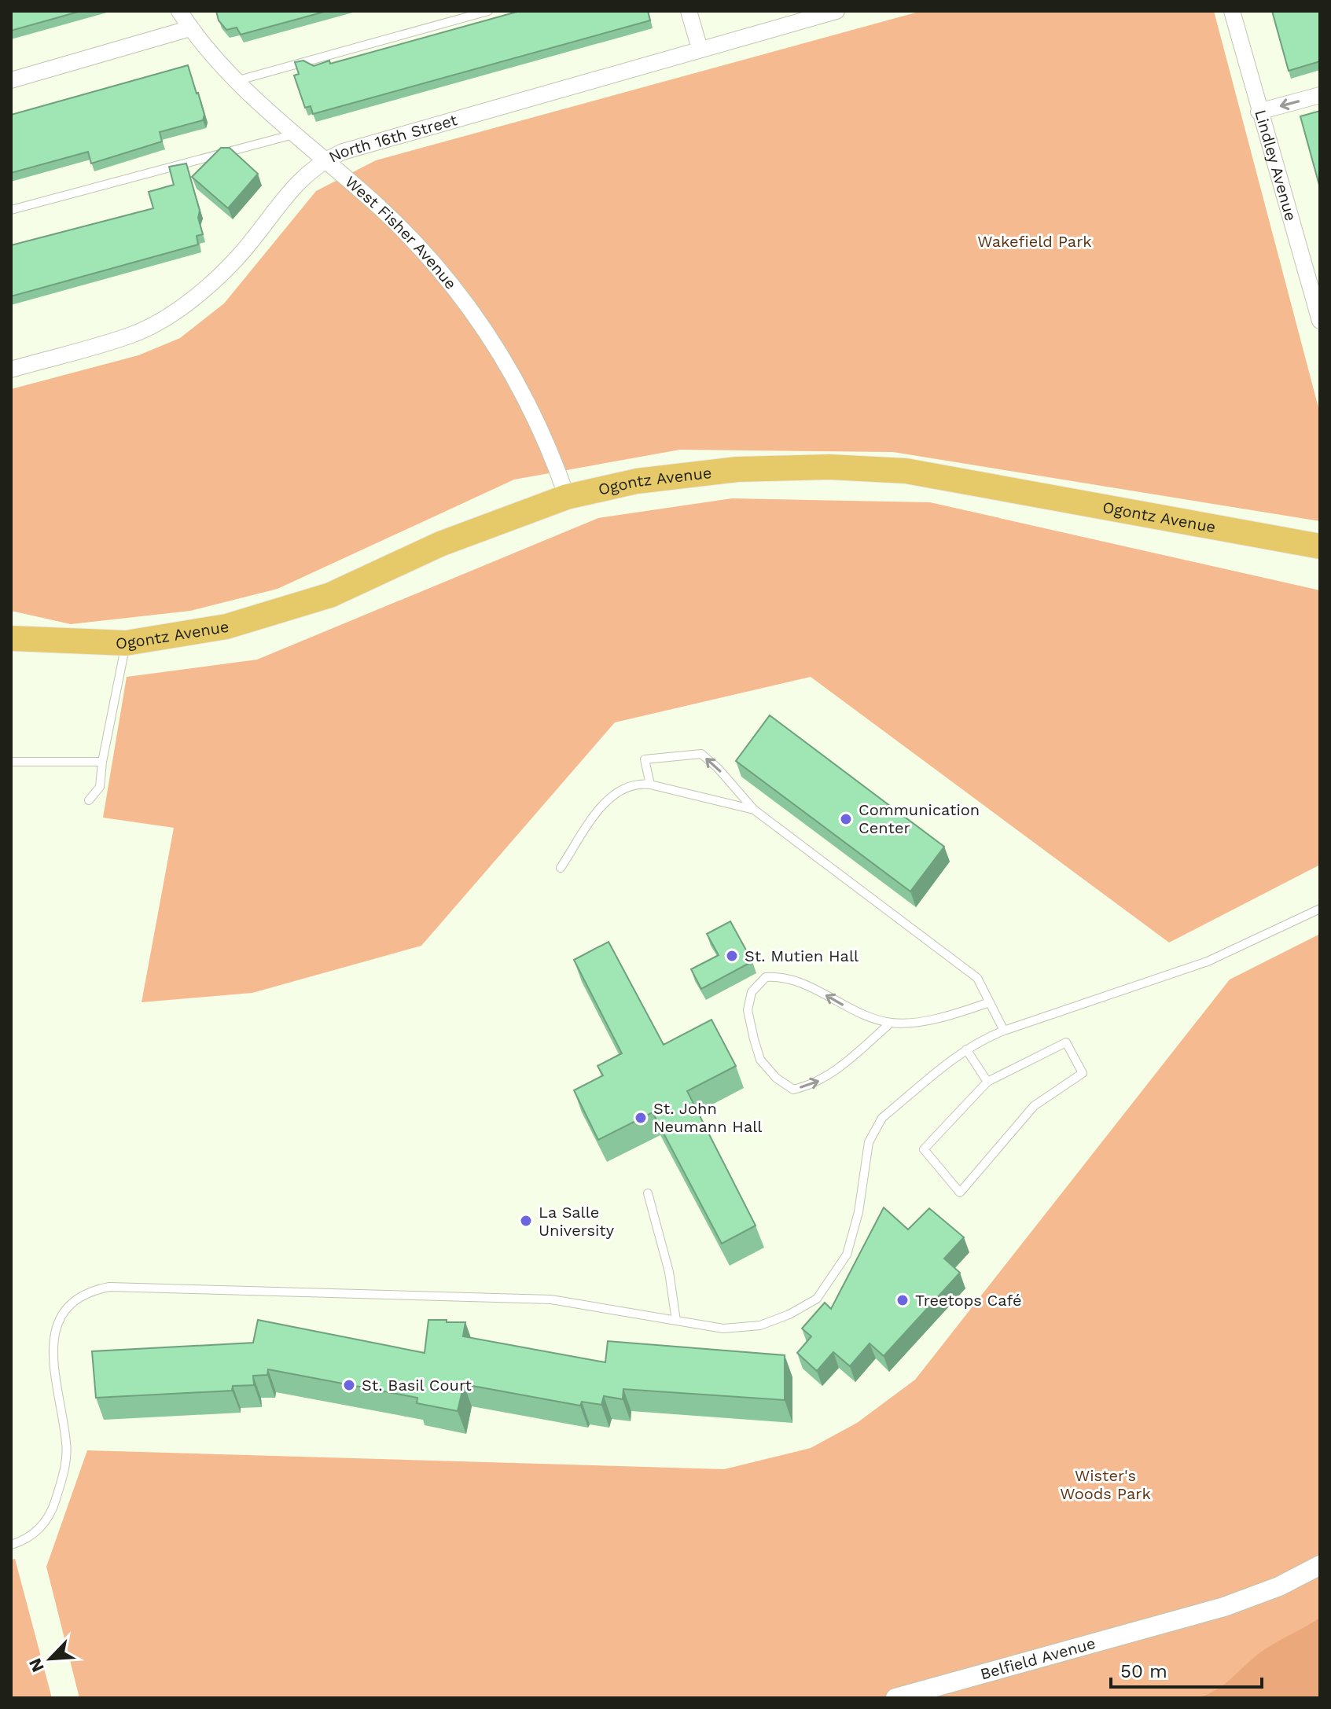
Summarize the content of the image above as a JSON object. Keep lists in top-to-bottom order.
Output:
{
  "streets": {
    "main road": ["Ogontz Avenue"],
    "street": [
      "North 16th Street",
      "Lindley Avenue",
      "West Fisher Avenue",
      "Belfield Avenue"
    ]
  },
  "crossings": [
    ["North 16th Street", "West Fisher Avenue"],
    ["West Fisher Avenue", "Ogontz Avenue"]
  ],
  "parks": ["Wakefield Park", "Wister's Woods Park"],
  "places": [
    "Communication Center",
    "St. Mutien Hall",
    "St. John Neumann Hall",
    "La Salle University",
    "Treetops Café",
    "St. Basil Court"
  ],
  "scale_bar": "50 m",
  "north": "bottom left"
}
